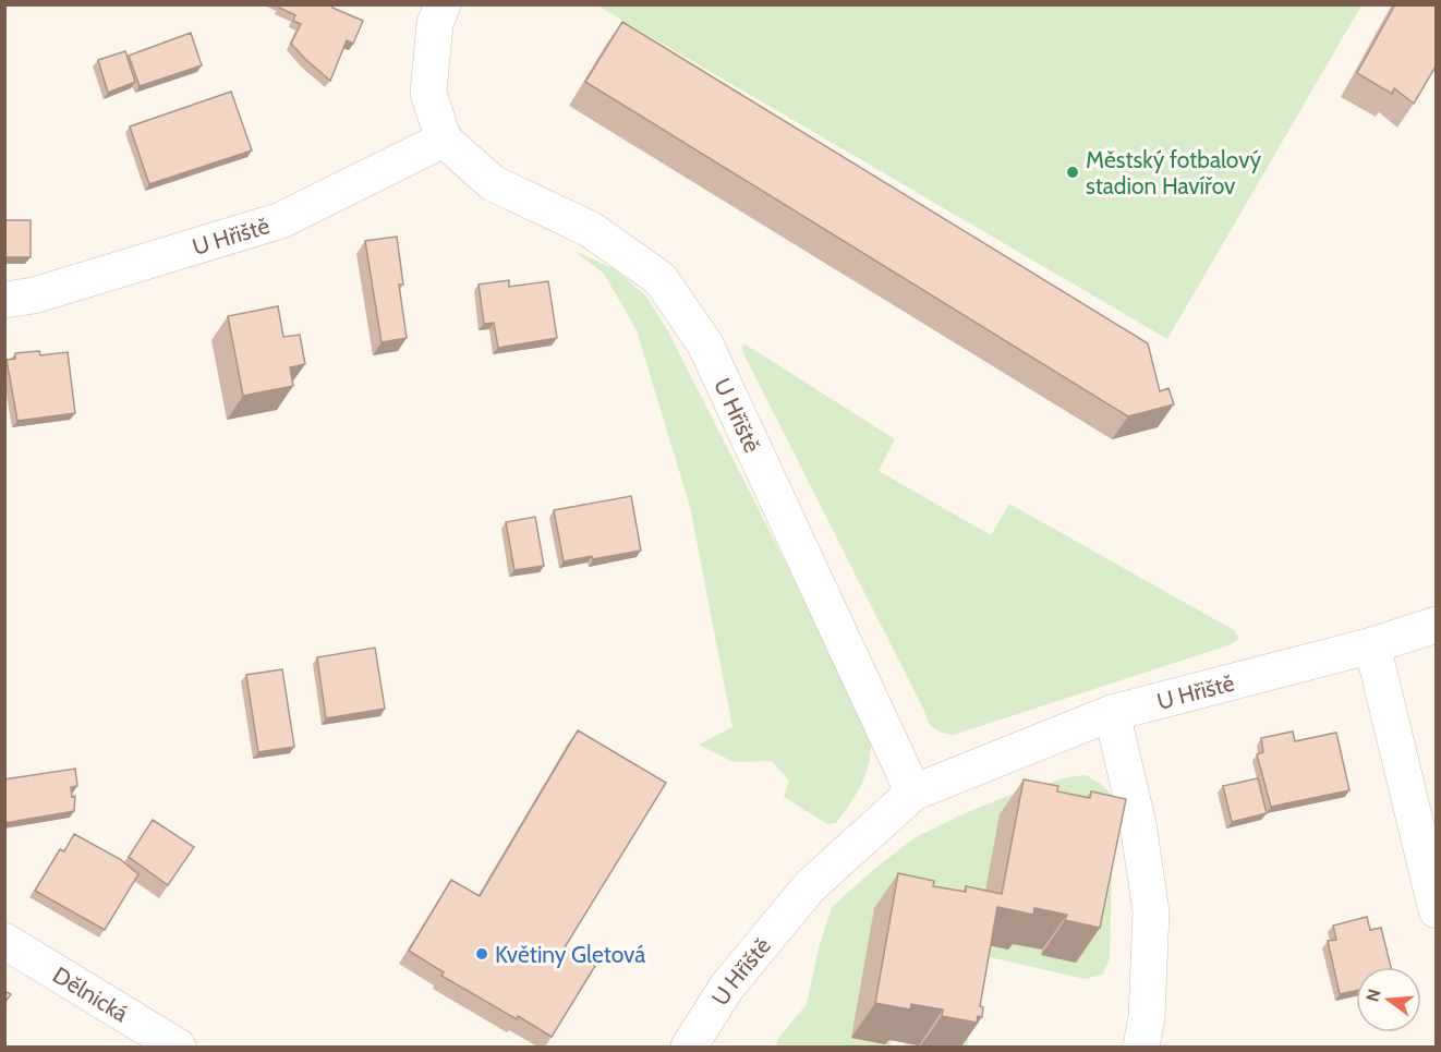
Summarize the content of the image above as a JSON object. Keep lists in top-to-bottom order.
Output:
{
  "streets": {
    "street": ["U Hřiště", "Dělnická"]
  },
  "places": ["Městský fotbalový stadion Havířov", "Květiny Gletová"],
  "north": "left"
}
